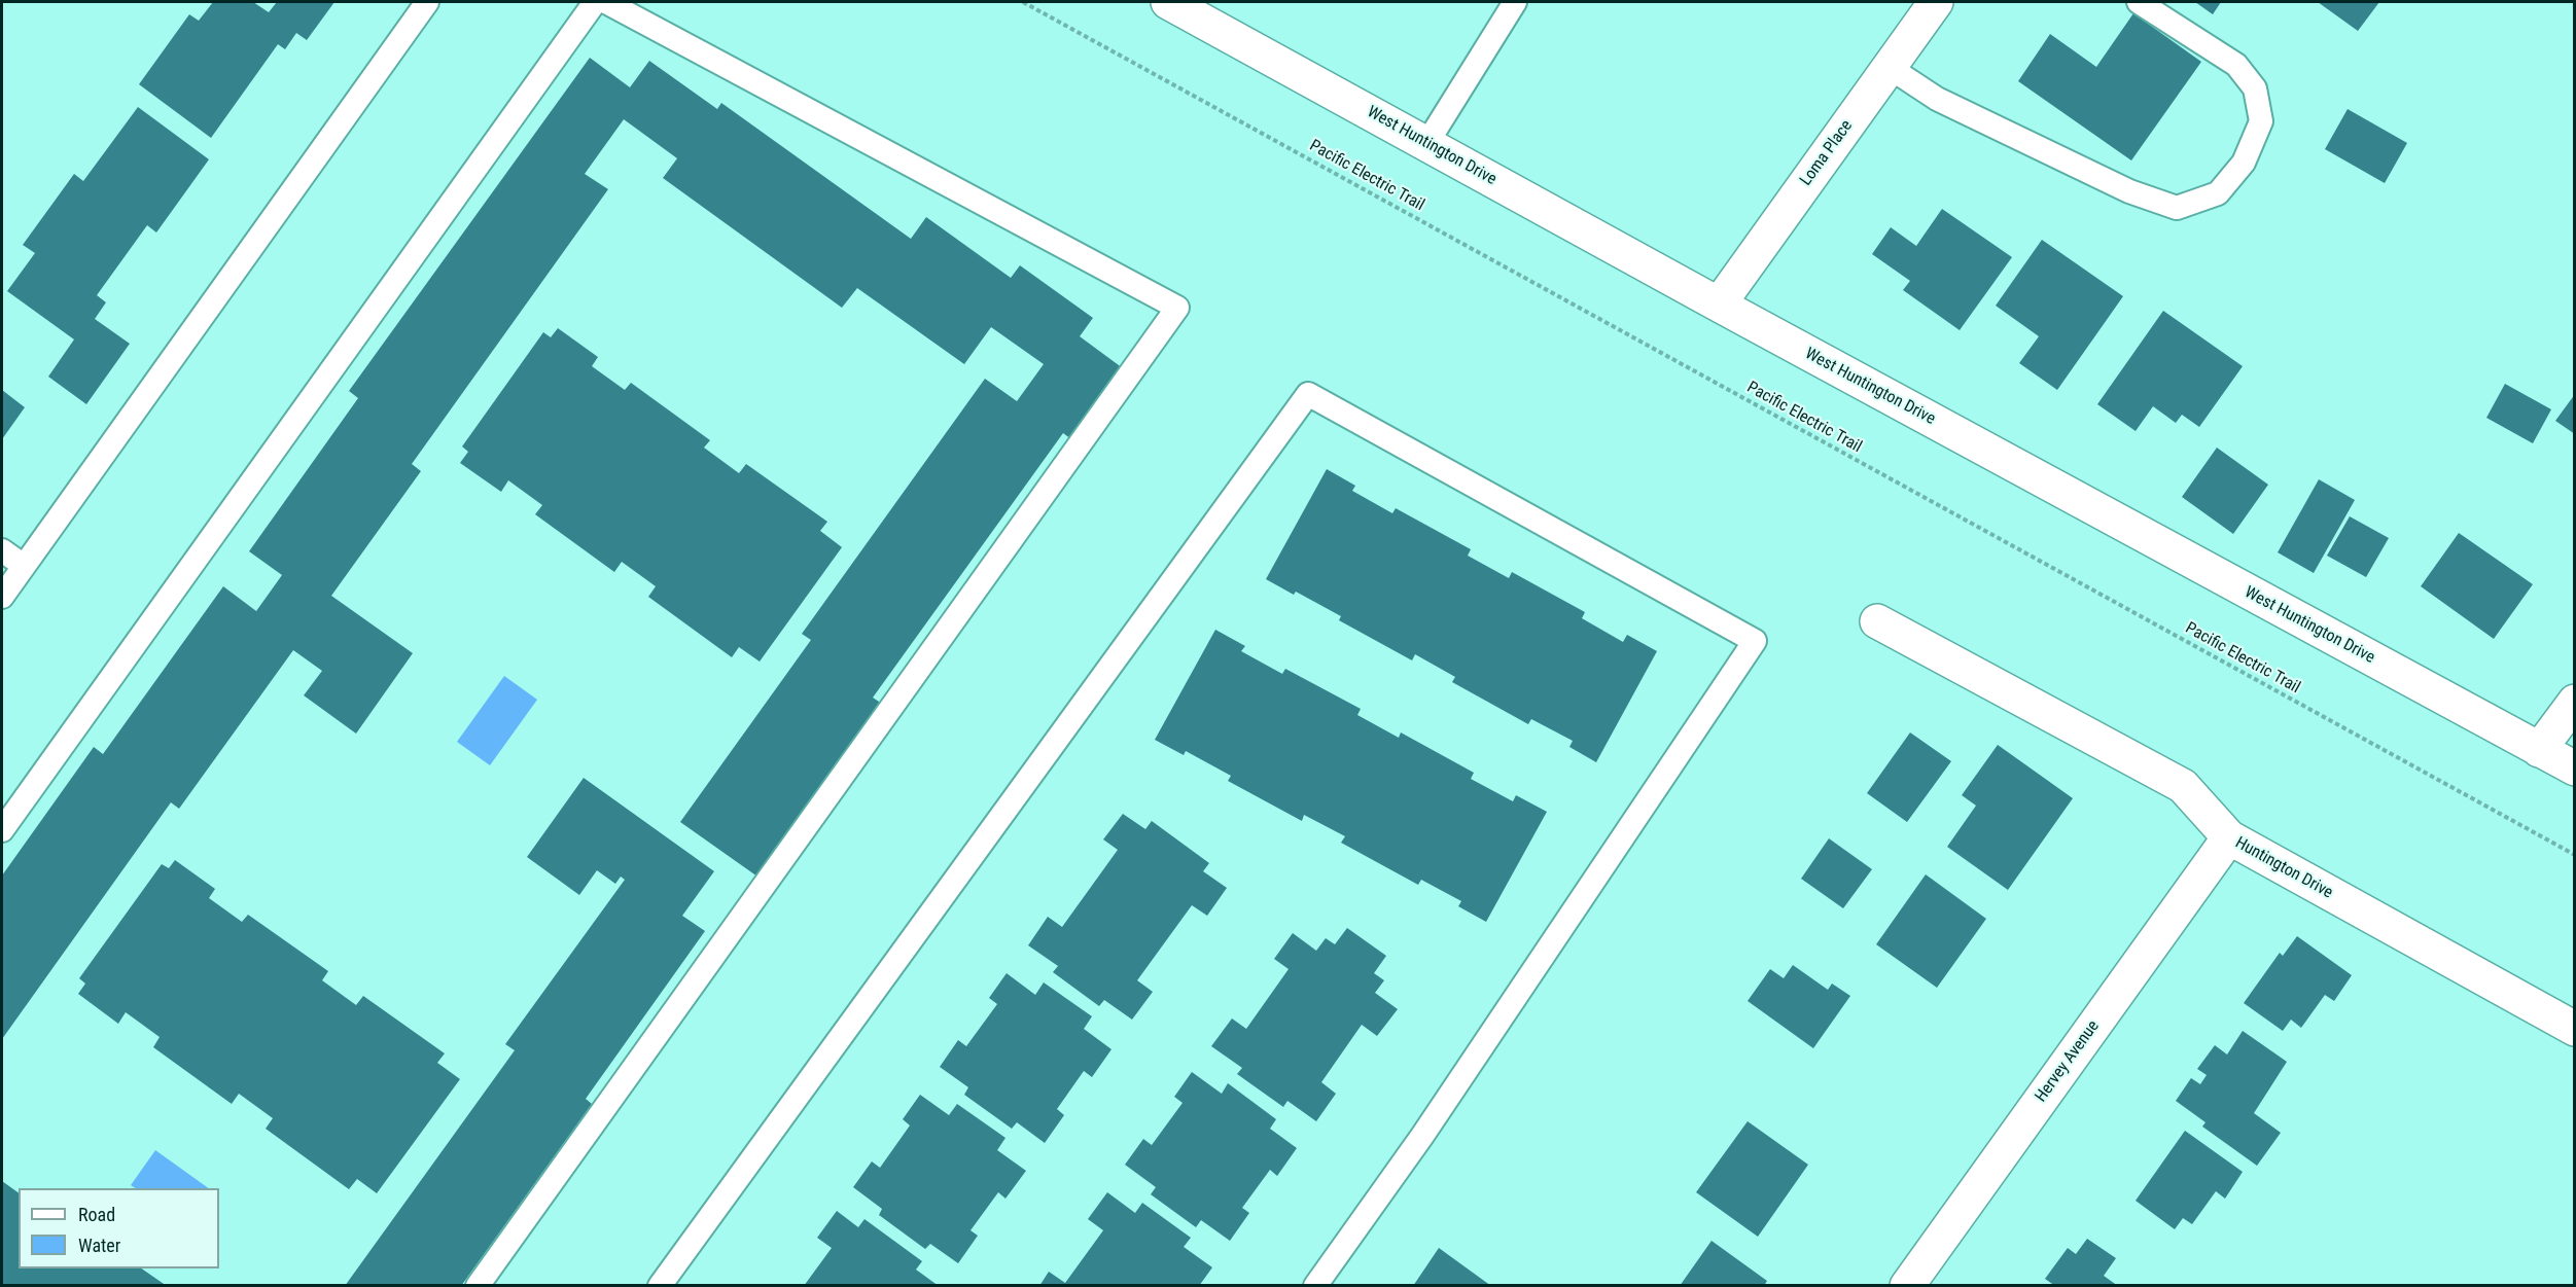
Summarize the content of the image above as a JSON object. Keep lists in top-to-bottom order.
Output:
{
  "streets": {
    "street": [
      "West Huntington Drive",
      "Loma Place",
      "Huntington Drive",
      "Hervey Avenue"
    ],
    "path": ["Pacific Electric Trail"]
  },
  "crossings": [
    ["West Huntington Drive", "Loma Place"],
    ["Huntington Drive", "Hervey Avenue"]
  ],
  "legend": ["Road", "Water"]
}
